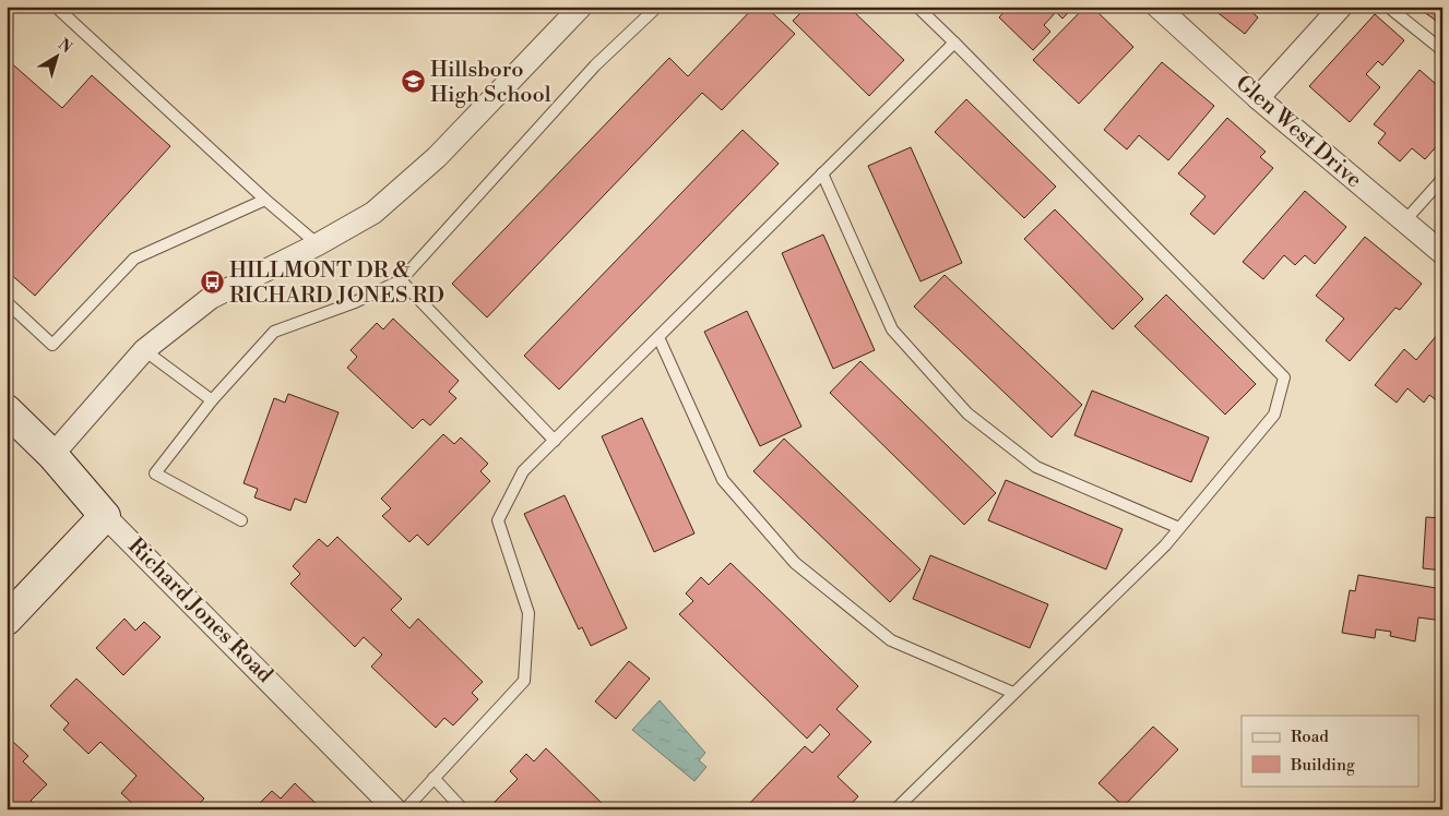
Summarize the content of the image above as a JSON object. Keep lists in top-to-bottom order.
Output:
{
  "streets": {
    "street": ["Glen West Drive", "Richard Jones Road"]
  },
  "places": {
    "school or university": ["Hillsboro High School"],
    "bus stop": ["HILLMONT DR & RICHARD JONES RD"]
  },
  "legend": ["Road", "Building"],
  "north": "top right"
}
